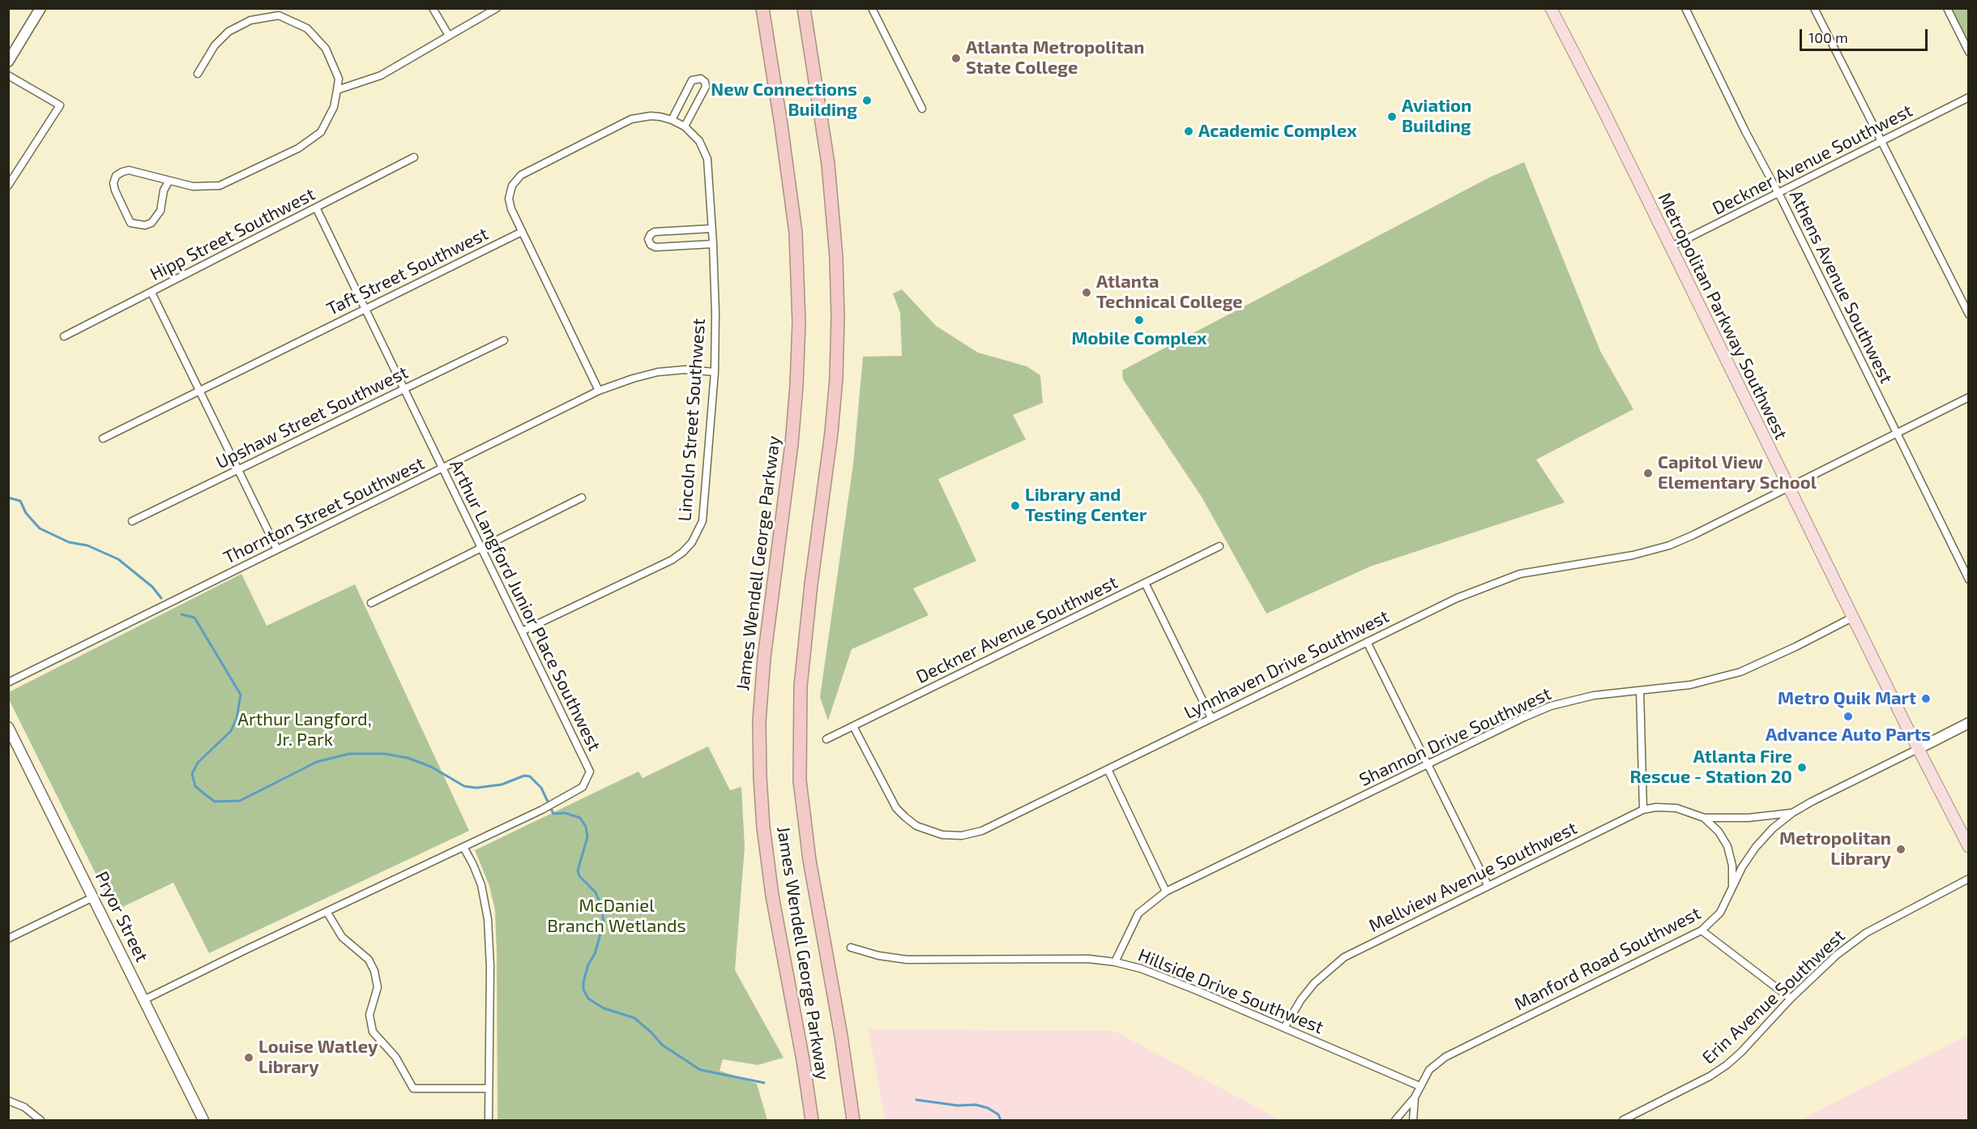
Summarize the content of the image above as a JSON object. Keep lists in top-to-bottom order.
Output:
{
  "streets": {
    "highway": ["James Wendell George Parkway"],
    "main road": ["Metropolitan Parkway Southwest", "Pryor Street"],
    "street": [
      "Deckner Avenue Southwest",
      "Hipp Street Southwest",
      "Taft Street Southwest",
      "Athens Avenue Southwest",
      "Upshaw Street Southwest",
      "Lincoln Street Southwest",
      "Thornton Street Southwest",
      "Arthur Langford Junior Place Southwest",
      "Lynnhaven Drive Southwest",
      "Shannon Drive Southwest",
      "Mellview Avenue Southwest",
      "Manford Road Southwest",
      "Hillside Drive Southwest",
      "Erin Avenue Southwest"
    ]
  },
  "crossings": [
    ["Deckner Avenue Southwest", "Athens Avenue Southwest"],
    ["Deckner Avenue Southwest", "Metropolitan Parkway Southwest"],
    ["Deckner Avenue Southwest", "Lynnhaven Drive Southwest"],
    ["Hipp Street Southwest", "Arthur Langford Junior Place Southwest"],
    ["Taft Street Southwest", "Arthur Langford Junior Place Southwest"],
    ["Athens Avenue Southwest", "Lynnhaven Drive Southwest"],
    ["Metropolitan Parkway Southwest", "Lynnhaven Drive Southwest"],
    ["Metropolitan Parkway Southwest", "Shannon Drive Southwest"],
    ["Metropolitan Parkway Southwest", "Manford Road Southwest"],
    ["Upshaw Street Southwest", "Arthur Langford Junior Place Southwest"],
    ["Lincoln Street Southwest", "Thornton Street Southwest"],
    ["Lincoln Street Southwest", "Arthur Langford Junior Place Southwest"],
    ["Thornton Street Southwest", "Arthur Langford Junior Place Southwest"],
    ["Arthur Langford Junior Place Southwest", "Pryor Street"],
    ["Shannon Drive Southwest", "Hillside Drive Southwest"],
    ["Mellview Avenue Southwest", "Manford Road Southwest"],
    ["Mellview Avenue Southwest", "Hillside Drive Southwest"],
    ["Manford Road Southwest", "Hillside Drive Southwest"]
  ],
  "parks": ["Arthur Langford, Jr. Park", "McDaniel Branch Wetlands"],
  "places": [
    "Atlanta Metropolitan State College",
    "New Connections Building",
    "Aviation Building",
    "Academic Complex",
    "Atlanta Technical College",
    "Mobile Complex",
    "Capitol View Elementary School",
    "Library and Testing Center",
    "Metro Quik Mart",
    "Advance Auto Parts",
    "Atlanta Fire Rescue - Station 20",
    "Metropolitan Library",
    "Louise Watley Library"
  ],
  "scale_bar": "100 m"
}
